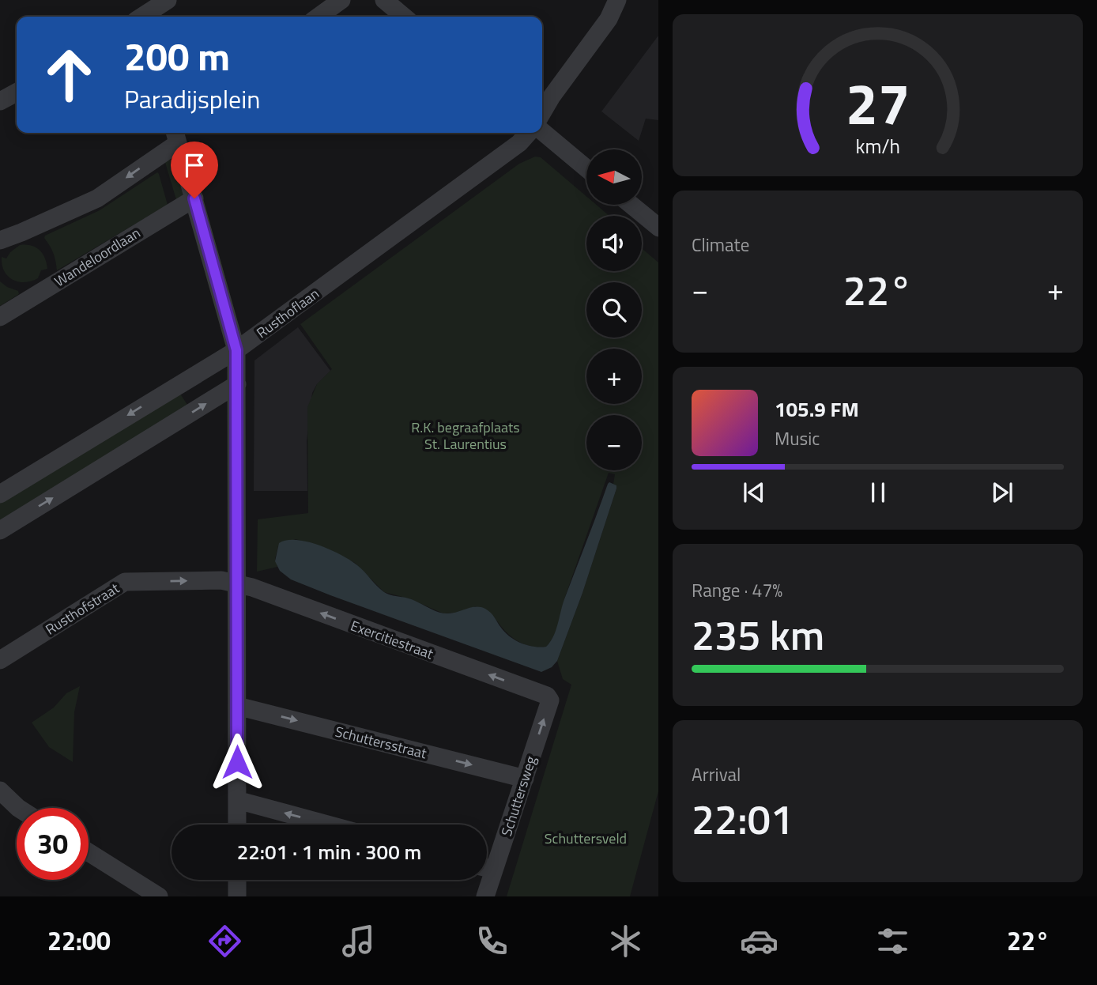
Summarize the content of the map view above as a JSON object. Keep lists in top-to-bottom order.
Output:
{
  "streets": {
    "street": [
      "Wandeloordlaan",
      "Rusthoflaan",
      "Rusthofstraat",
      "Exercitiestraat",
      "Schuttersstraat",
      "Schuttersweg"
    ]
  },
  "crossings": [
    ["Rusthofstraat", "Exercitiestraat"],
    ["Exercitiestraat", "Schuttersweg"],
    ["Schuttersstraat", "Schuttersweg"]
  ],
  "one_way": ["Exercitiestraat", "Schuttersweg"],
  "parks": ["R.K. begraafplaats St. Laurentius", "Schuttersveld"],
  "north": "left",
  "page": {
    "turn": ["200 m", "Paradijsplein"],
    "map_buttons": ["+", "−"],
    "tile": [
      "Climate",
      ["Range · 47%", "235 km"],
      ["Arrival", "22:01"]
    ],
    "heat": ["−", "22°", "+"],
    "song": ["105.9 FM", "Music"],
    "limit": "30",
    "trip": "22:01 · 1 min · 300 m",
    "tabs": ["22:00", "22°"],
    "gauge": ["27", "km/h"]
  }
}
